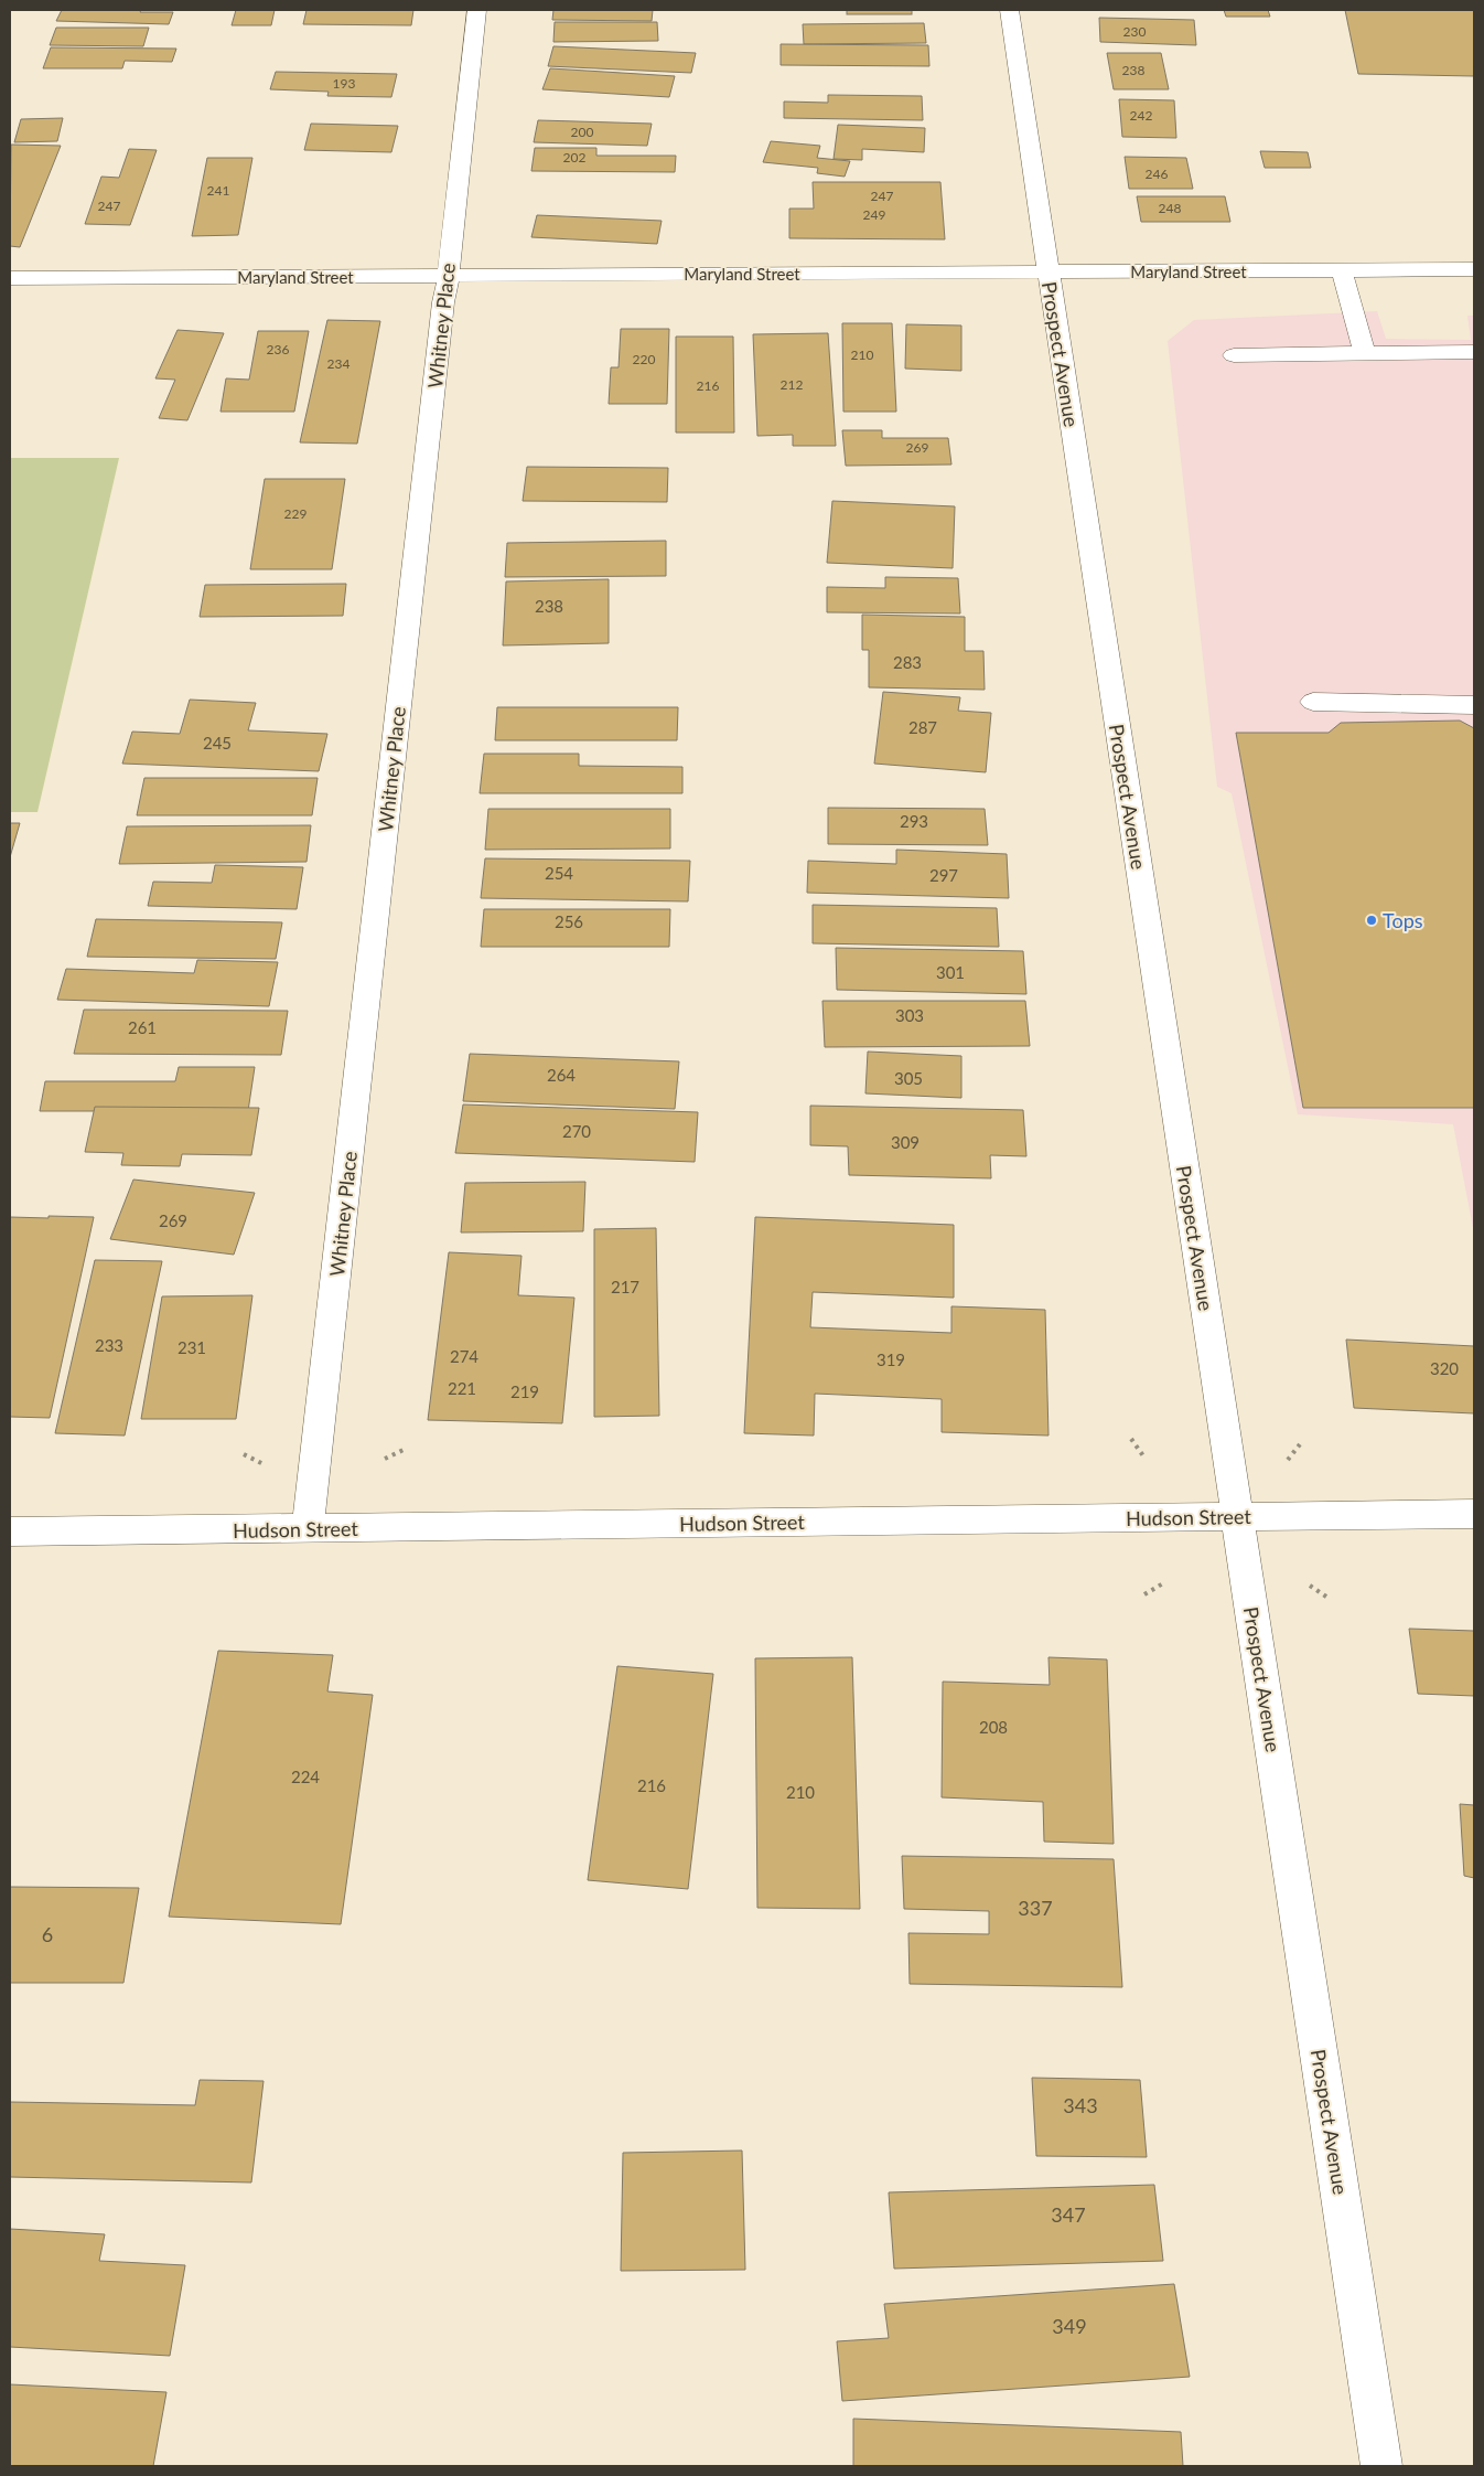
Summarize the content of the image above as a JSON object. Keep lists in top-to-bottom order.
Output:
{
  "streets": {
    "street": [
      "Maryland Street",
      "Whitney Place",
      "Prospect Avenue",
      "Hudson Street"
    ]
  },
  "crossings": [
    ["Maryland Street", "Whitney Place"],
    ["Maryland Street", "Prospect Avenue"],
    ["Whitney Place", "Hudson Street"],
    ["Prospect Avenue", "Hudson Street"]
  ],
  "places": ["Tops"],
  "house_numbers": [
    "230",
    "238",
    "193",
    "242",
    "200",
    "202",
    "246",
    "241",
    "247",
    "247",
    "248",
    "249",
    "236",
    "210",
    "220",
    "234",
    "212",
    "216",
    "269",
    "229",
    "238",
    "283",
    "287",
    "245",
    "293",
    "254",
    "297",
    "256",
    "301",
    "303",
    "261",
    "264",
    "305",
    "270",
    "309",
    "269",
    "217",
    "233",
    "231",
    "274",
    "319",
    "320",
    "221",
    "219",
    "208",
    "224",
    "216",
    "210",
    "337",
    "6",
    "343",
    "347",
    "349"
  ]
}
